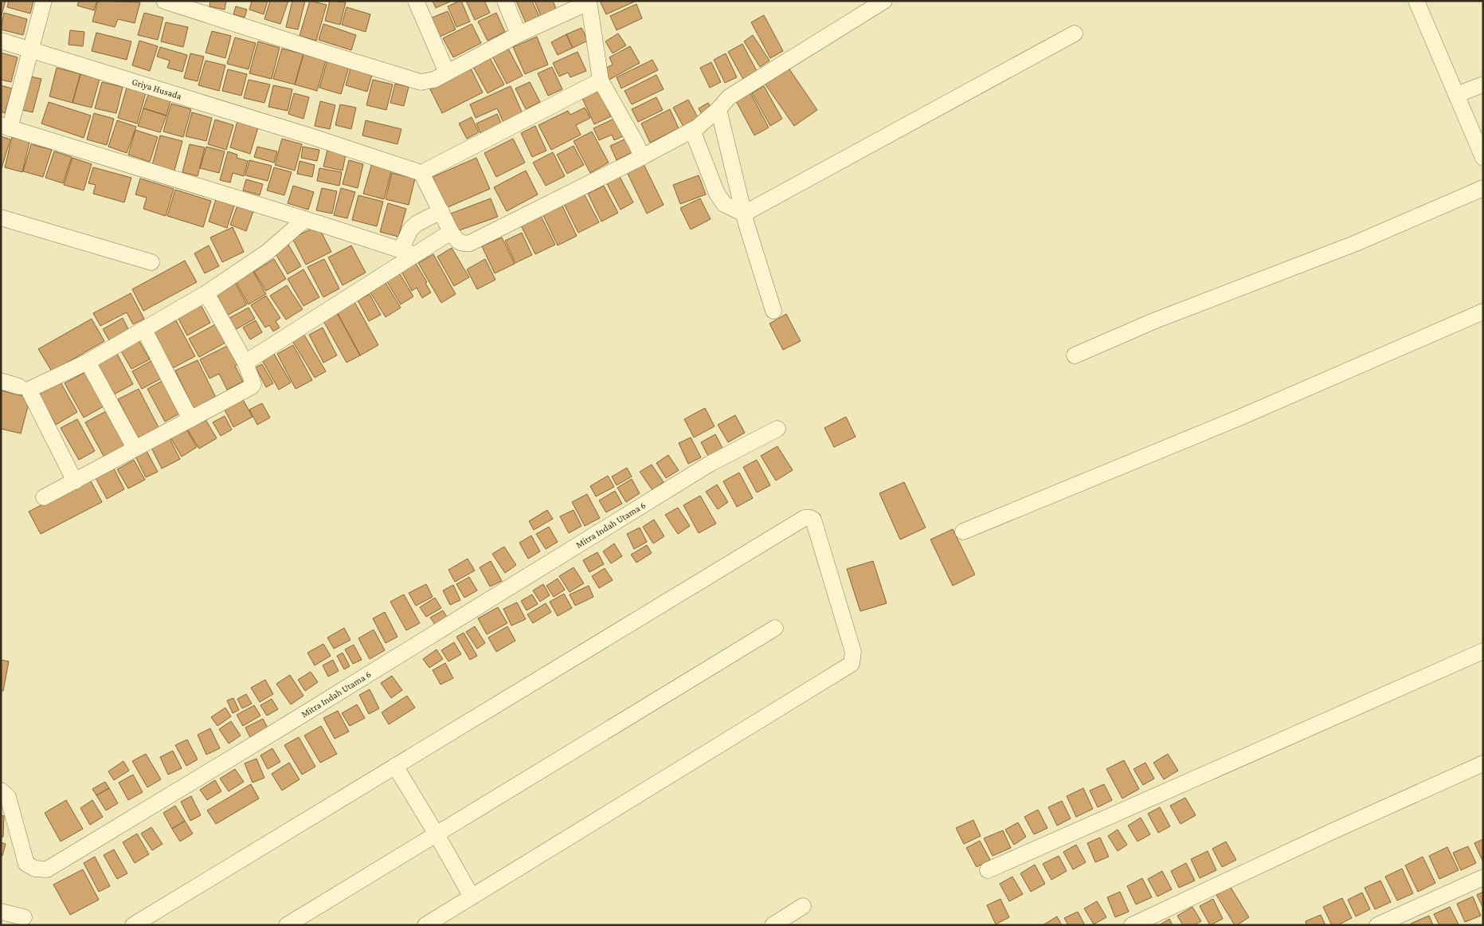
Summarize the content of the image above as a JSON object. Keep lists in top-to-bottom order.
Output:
{
  "streets": {
    "street": ["Griya Husada", "Mitra Indah Utama 6"]
  }
}
